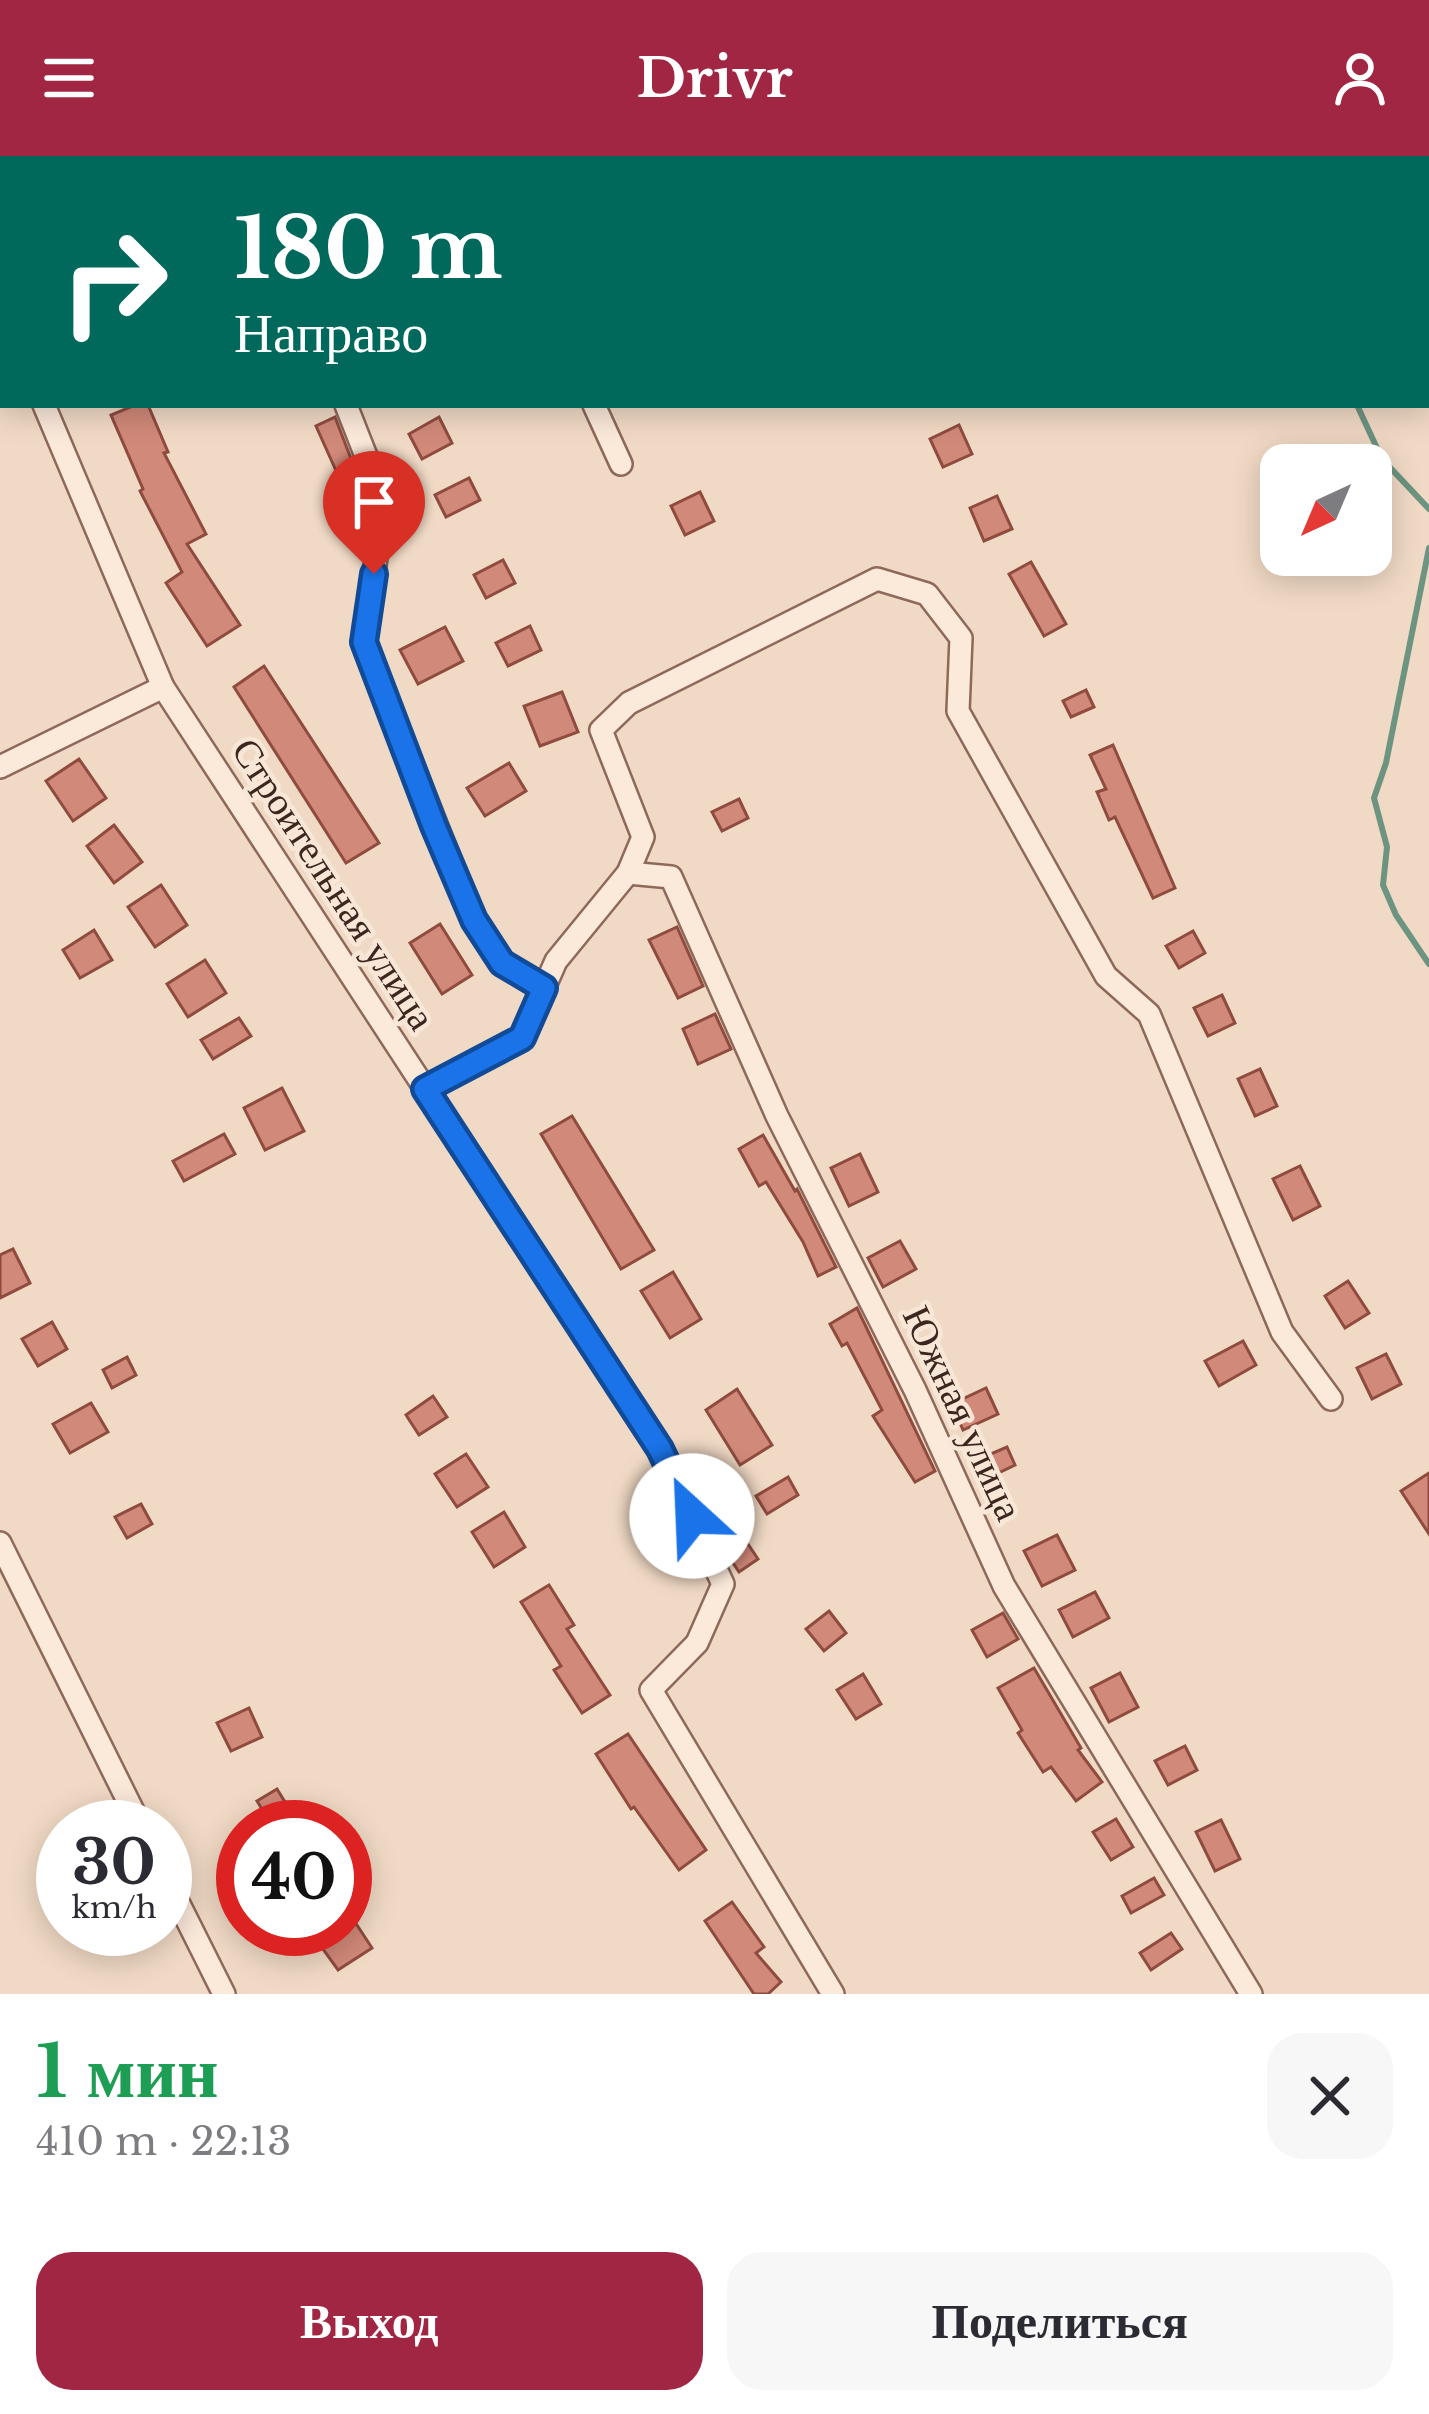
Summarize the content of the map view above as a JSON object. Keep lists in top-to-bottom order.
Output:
{
  "streets": {
    "street": ["Строительная улица", "Южная улица"]
  },
  "north": "bottom left",
  "page": {
    "header": "Drivr",
    "turn": ["180 m", "Направо"],
    "speed": "30 km/h",
    "limit": "40",
    "heading": ["1 мин", "410 m · 22:13"],
    "buttons": ["Выход", "Поделиться"]
  }
}
